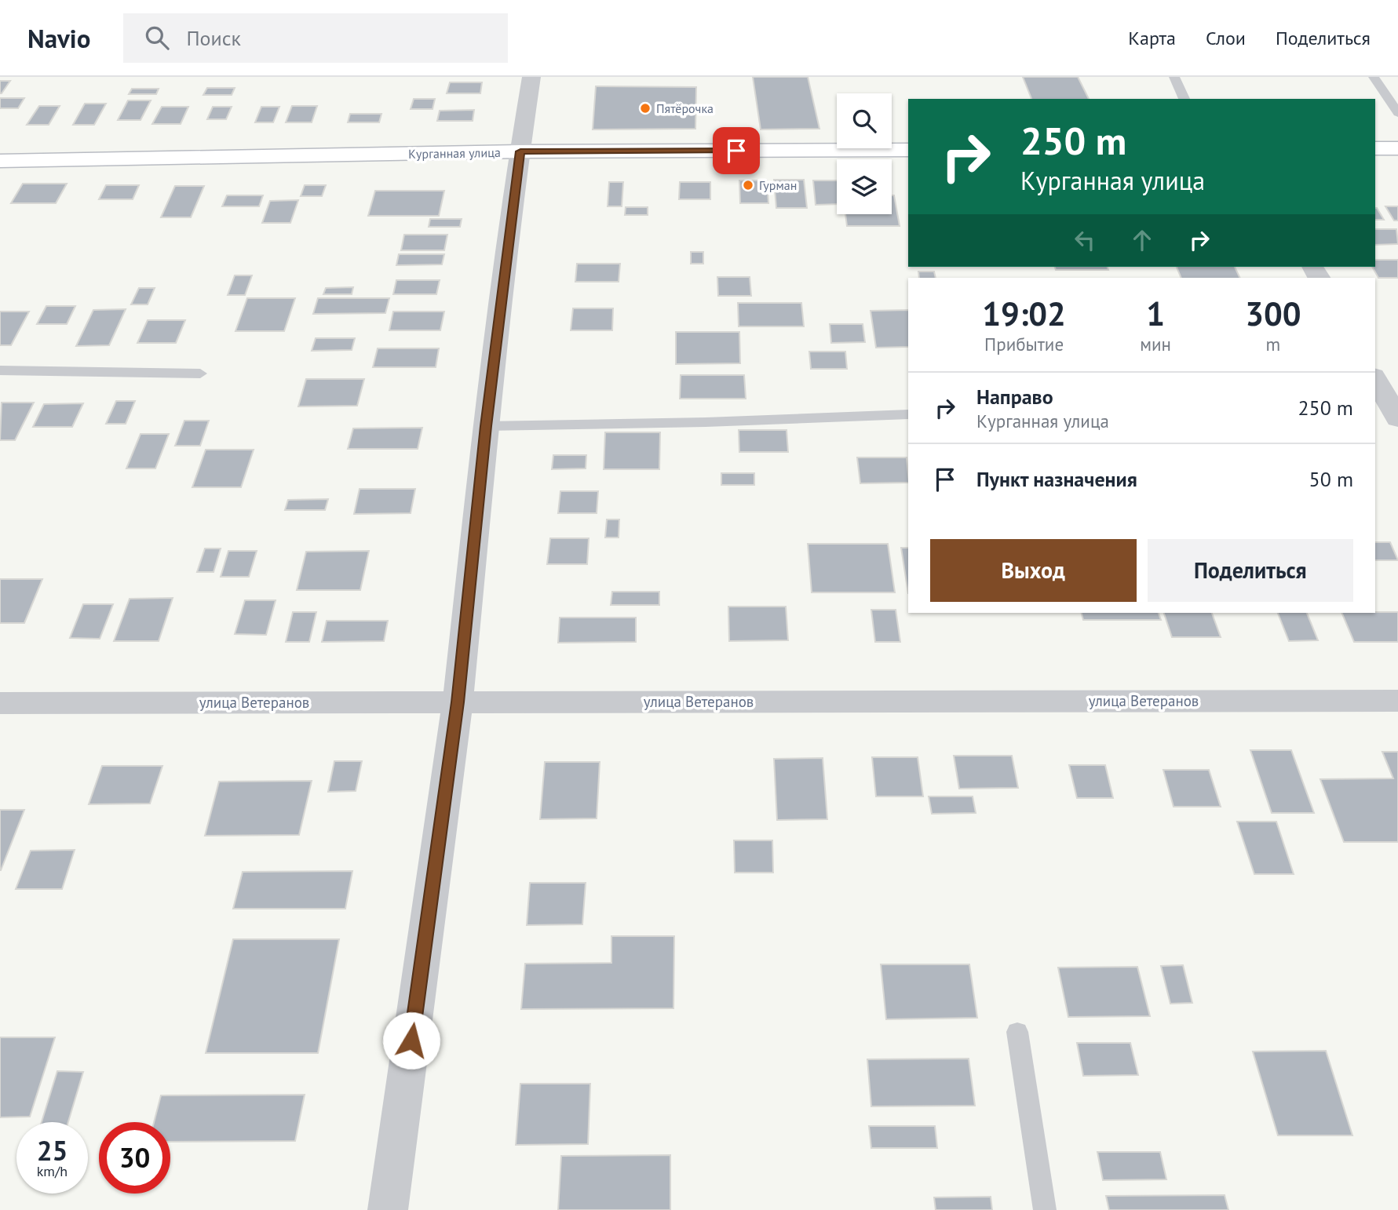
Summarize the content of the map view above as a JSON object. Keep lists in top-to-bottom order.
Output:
{
  "streets": {
    "street": ["Курганная улица", "улица Ветеранов"]
  },
  "places": ["Пятёрочка", "Гурман"],
  "page": {
    "header": "Navio",
    "search": "Поиск",
    "nav": ["Карта", "Слои", "Поделиться"],
    "turn": ["250 m", "Курганная улица"],
    "eta": [
      "19:02",
      "Прибытие",
      "1",
      "мин",
      "300",
      "m"
    ],
    "list": [
      {
        "name": "Направо",
        "note": "Курганная улица",
        "value": "250 m"
      },
      {
        "name": "Пункт назначения",
        "value": "50 m"
      }
    ],
    "buttons": ["Выход", "Поделиться"],
    "speed": "25 km/h",
    "limit": "30"
  }
}
